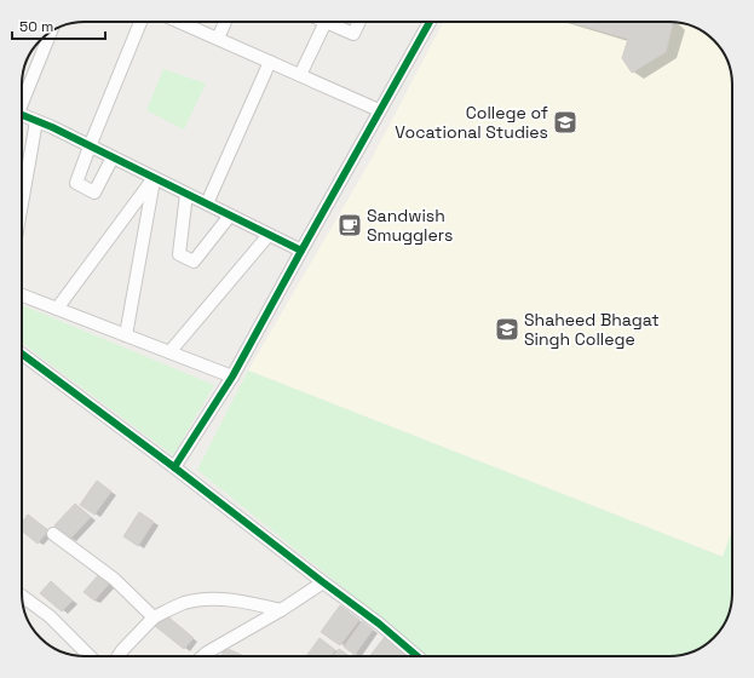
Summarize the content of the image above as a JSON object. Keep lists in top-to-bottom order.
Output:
{
  "places": {
    "school or university": ["College of Vocational Studies", "Shaheed Bhagat Singh College"],
    "cafe": ["Sandwish Smugglers"]
  },
  "scale_bar": "50 m"
}
